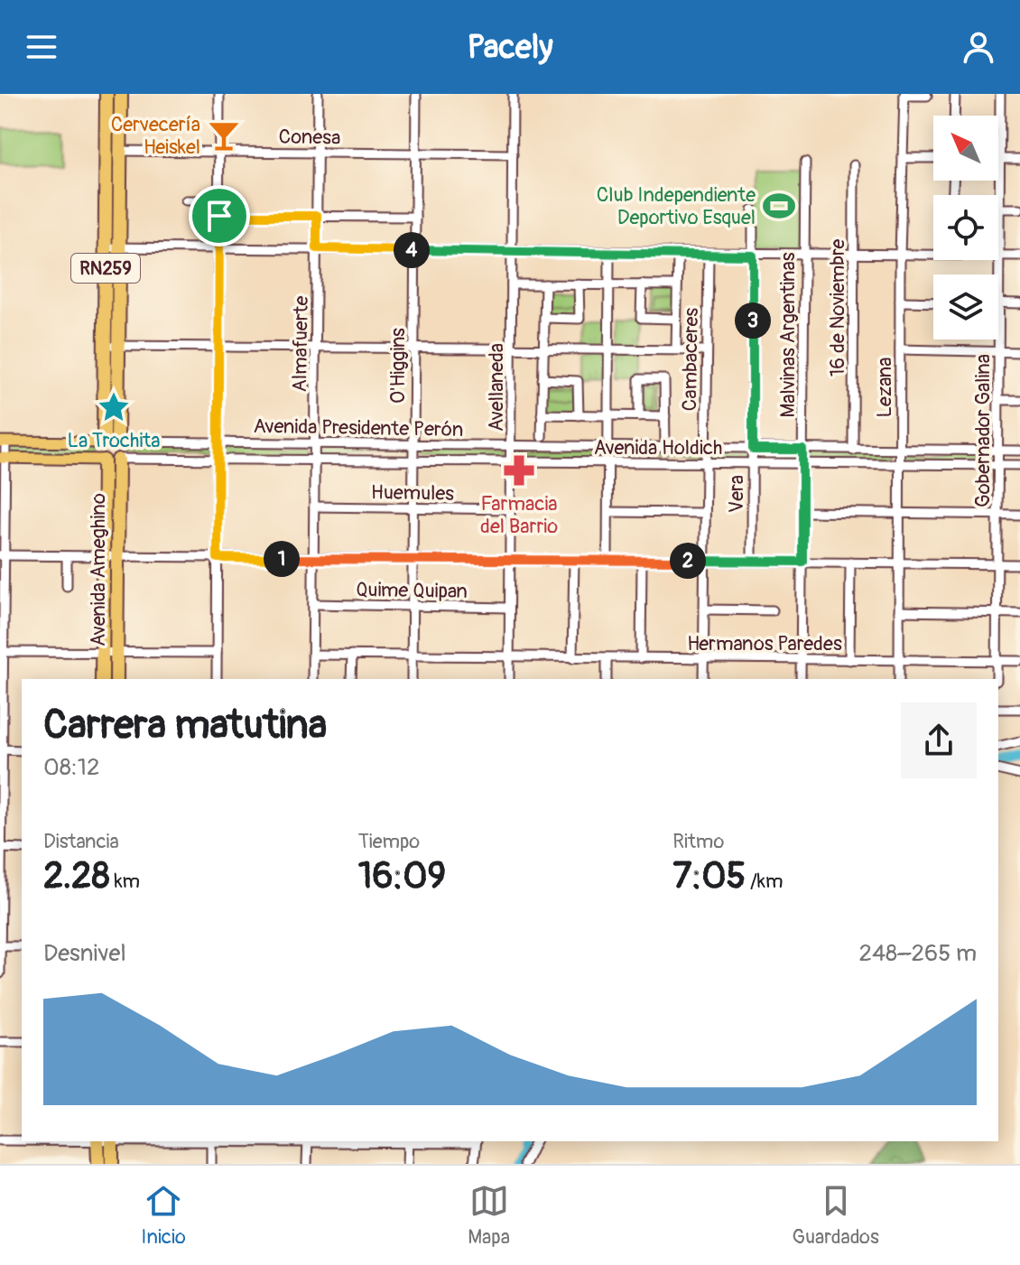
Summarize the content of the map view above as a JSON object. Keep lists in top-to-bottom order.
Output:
{
  "streets": {
    "highway": ["RN259", "Avenida Ameghino"],
    "main road": ["Avenida Presidente Perón"],
    "street": [
      "Conesa",
      "16 de Noviembre",
      "Malvinas Argentinas",
      "Almafuerte",
      "Cambaceres",
      "O'Higgins",
      "Avellaneda",
      "Lezana",
      "Gobernador Galina",
      "Avenida Holdich",
      "Huemules",
      "Vera",
      "Quime Quipan",
      "Hermanos Paredes"
    ]
  },
  "crossings": [
    ["Conesa", "RN259"],
    ["Conesa", "Almafuerte"],
    ["Conesa", "O'Higgins"],
    ["Conesa", "Avellaneda"],
    ["RN259", "Avenida Presidente Perón"],
    ["RN259", "Avenida Ameghino"],
    ["16 de Noviembre", "Avenida Holdich"],
    ["Malvinas Argentinas", "Avenida Holdich"],
    ["Malvinas Argentinas", "Hermanos Paredes"],
    ["Almafuerte", "Avenida Presidente Perón"],
    ["Almafuerte", "Huemules"],
    ["Almafuerte", "Quime Quipan"],
    ["Almafuerte", "Hermanos Paredes"],
    ["Cambaceres", "Avenida Holdich"],
    ["Cambaceres", "Hermanos Paredes"],
    ["O'Higgins", "Avenida Presidente Perón"],
    ["O'Higgins", "Huemules"],
    ["O'Higgins", "Quime Quipan"],
    ["O'Higgins", "Hermanos Paredes"],
    ["Avellaneda", "Avenida Presidente Perón"],
    ["Avellaneda", "Avenida Holdich"],
    ["Avellaneda", "Huemules"],
    ["Avellaneda", "Quime Quipan"],
    ["Avellaneda", "Hermanos Paredes"],
    ["Lezana", "Avenida Holdich"],
    ["Lezana", "Hermanos Paredes"],
    ["Avenida Presidente Perón", "Avenida Holdich"],
    ["Avenida Presidente Perón", "Avenida Ameghino"],
    ["Gobernador Galina", "Avenida Holdich"],
    ["Gobernador Galina", "Hermanos Paredes"],
    ["Avenida Holdich", "Vera"]
  ],
  "places": {
    "bar": ["Cervecería Heiskel"],
    "sports": ["Club Independiente Deportivo Esquel"],
    "place": ["La Trochita"],
    "pharmacy": ["Farmacia del Barrio"]
  },
  "north": "top left",
  "page": {
    "header": "Pacely",
    "pins": [
      "4",
      "3",
      "1",
      "2"
    ],
    "heading": ["Carrera matutina", "08:12"],
    "stats": [
      ["Distancia", "2.28 km"],
      ["Tiempo", "16:09"],
      ["Ritmo", "7:05 /km"]
    ],
    "chart": ["Desnivel", "248–265 m"],
    "tabs": ["Inicio", "Mapa", "Guardados"]
  }
}
